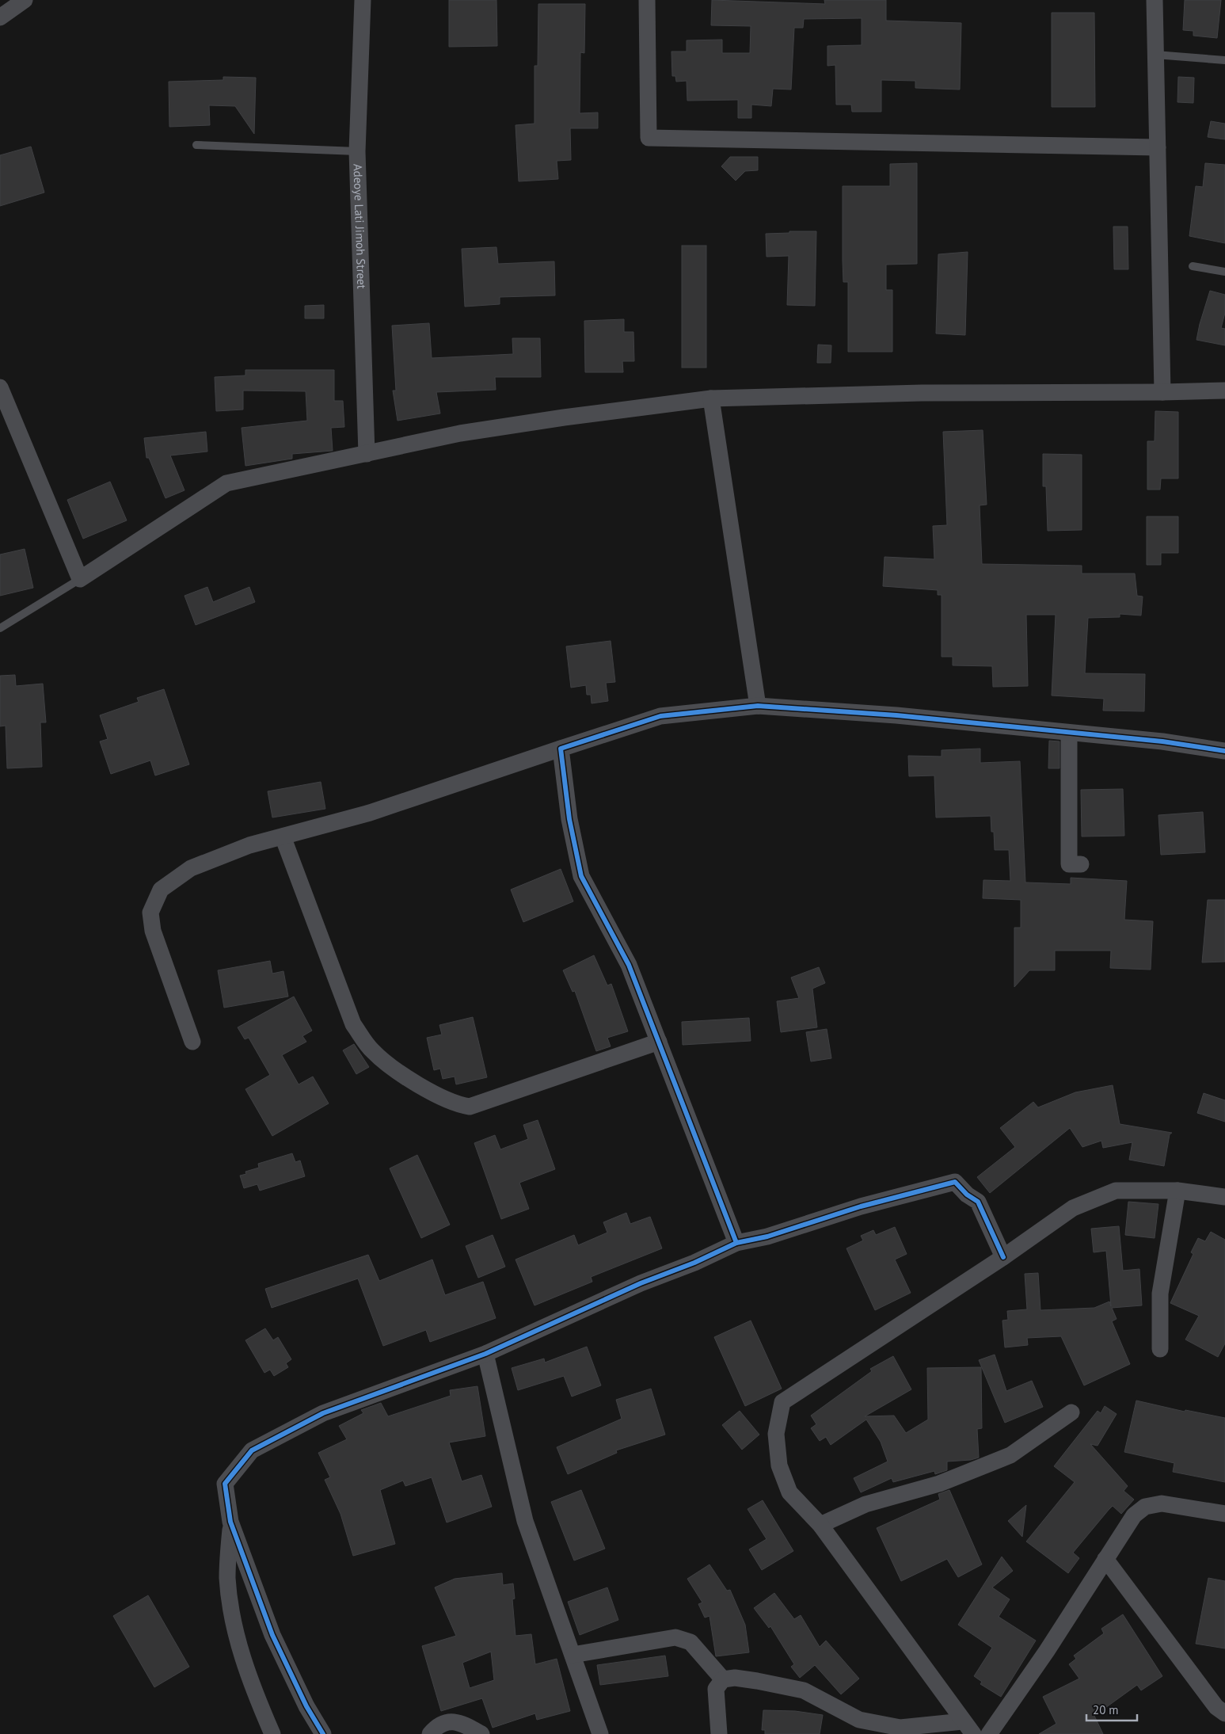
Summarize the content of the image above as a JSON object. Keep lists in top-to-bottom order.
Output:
{
  "streets": {
    "street": ["Adeoye Lati Jimoh Street"]
  },
  "scale_bar": "20 m"
}
